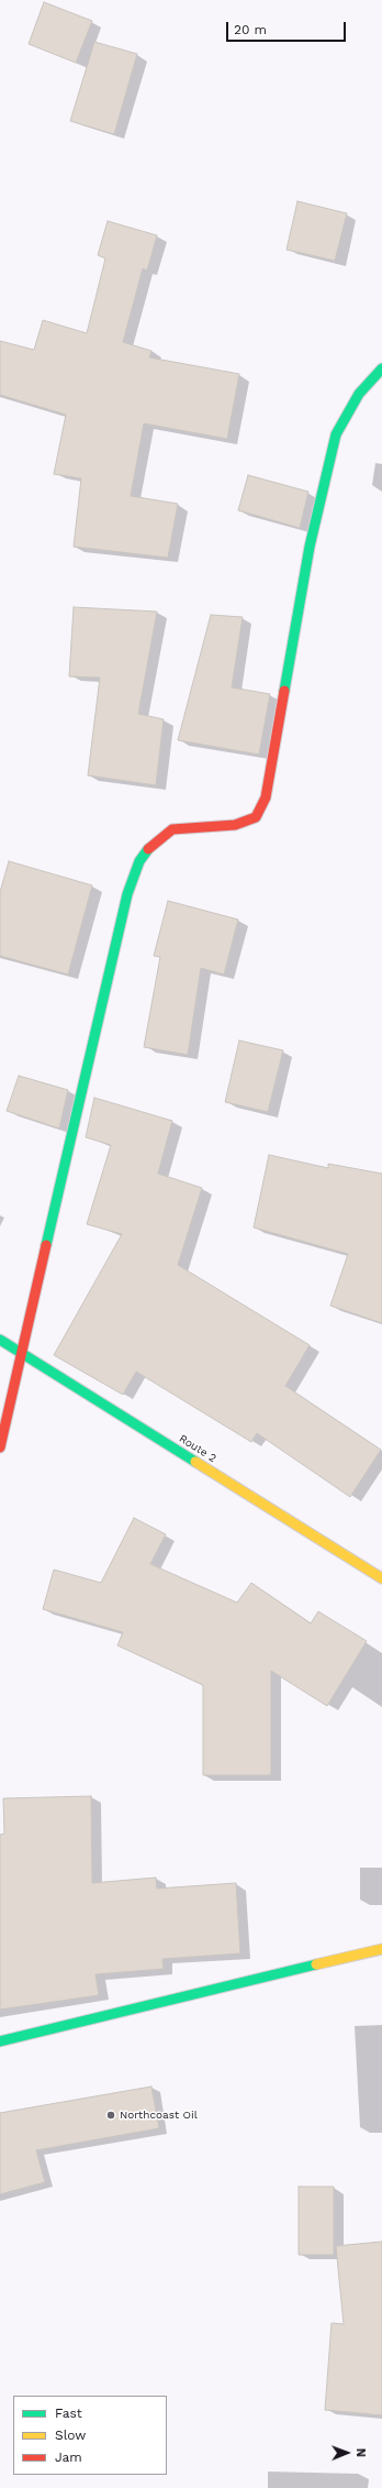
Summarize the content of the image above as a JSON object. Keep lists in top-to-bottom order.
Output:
{
  "streets": {
    "main road": ["Route 2"]
  },
  "places": ["Northcoast Oil"],
  "legend": ["Fast", "Slow", "Jam"],
  "scale_bar": "20 m",
  "north": "right"
}
